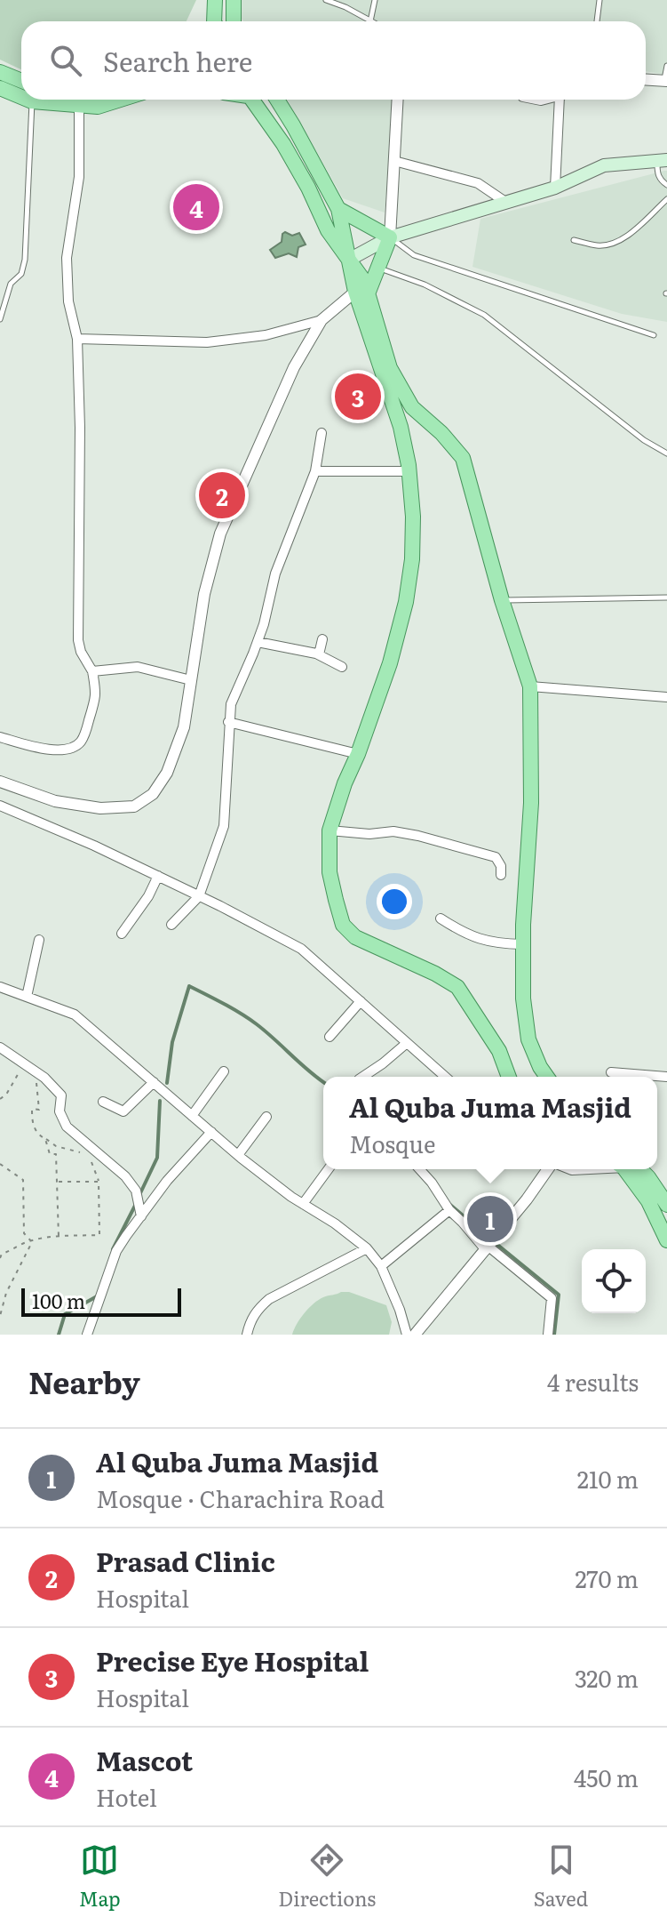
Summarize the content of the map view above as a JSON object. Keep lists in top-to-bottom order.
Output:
{
  "scale_bar": "100 m",
  "page": {
    "search": "Search here",
    "pins": [
      "4",
      "3",
      "2",
      "1"
    ],
    "popup": ["Al Quba Juma Masjid", "Mosque"],
    "scale": "100 m",
    "heading": ["Nearby", "4 results"],
    "list": [
      {
        "mark": "1",
        "name": "Al Quba Juma Masjid",
        "note": "Mosque · Charachira Road",
        "value": "210 m"
      },
      {
        "mark": "2",
        "name": "Prasad Clinic",
        "note": "Hospital",
        "value": "270 m"
      },
      {
        "mark": "3",
        "name": "Precise Eye Hospital",
        "note": "Hospital",
        "value": "320 m"
      },
      {
        "mark": "4",
        "name": "Mascot",
        "note": "Hotel",
        "value": "450 m"
      }
    ],
    "nav": ["Map", "Directions", "Saved"]
  }
}
